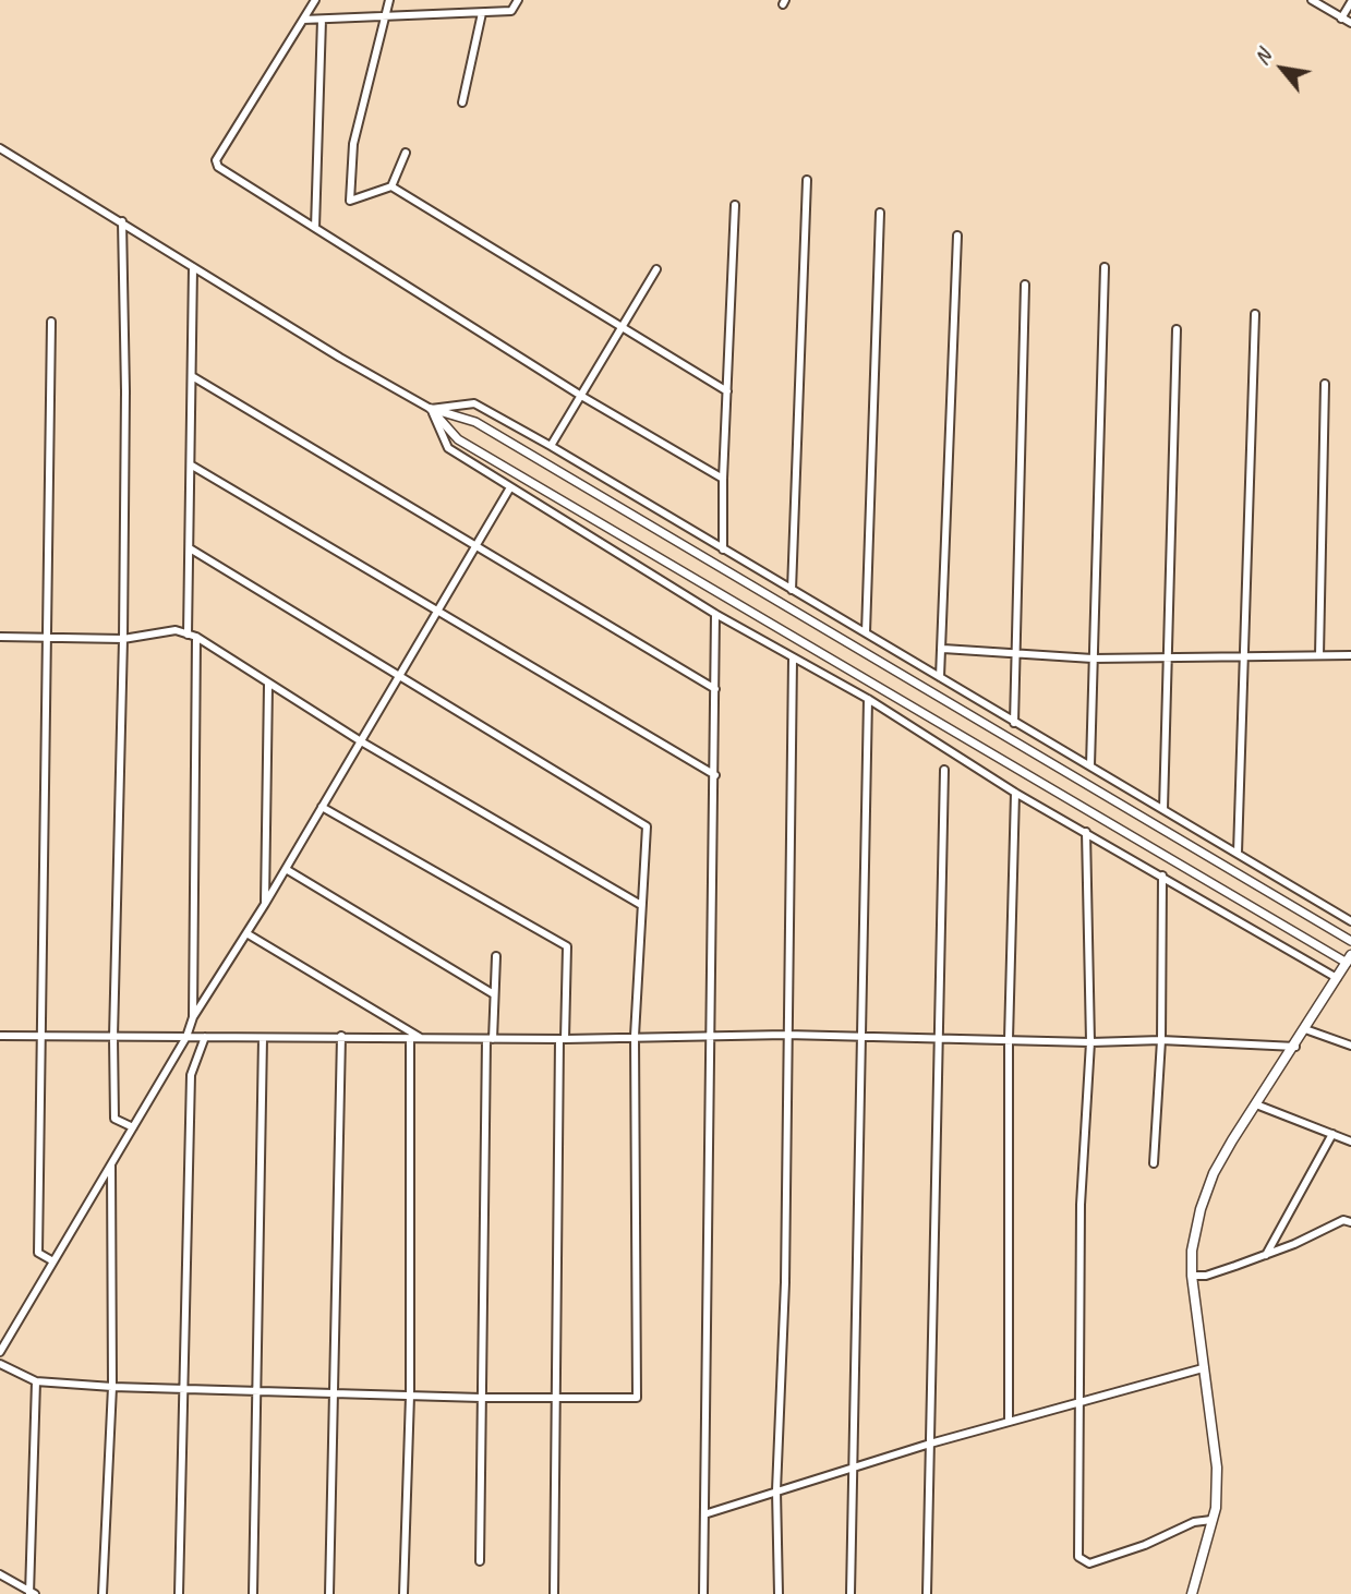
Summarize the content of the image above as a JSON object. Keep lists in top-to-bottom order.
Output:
{
  "north": "top left"
}
